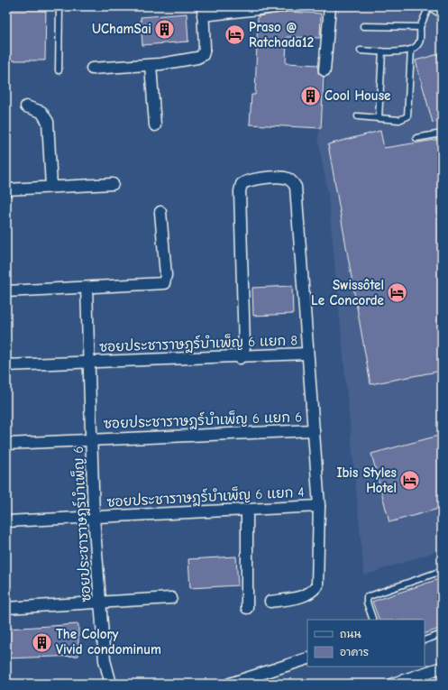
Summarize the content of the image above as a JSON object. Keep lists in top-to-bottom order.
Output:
{
  "streets": {
    "street": [
      "ซอยประชาราษฎร์บำเพ็ญ 6 แยก 8",
      "ซอยประชาราษฎร์บำเพ็ญ 6 แยก 6",
      "ซอยประชาราษฎร์บำเพ็ญ 6 แยก 4",
      "ซอยประชาราษฎร์บำเพ็ญ 6"
    ]
  },
  "crossings": [
    ["ซอยประชาราษฎร์บำเพ็ญ 6 แยก 8", "ซอยประชาราษฎร์บำเพ็ญ 6"],
    ["ซอยประชาราษฎร์บำเพ็ญ 6 แยก 6", "ซอยประชาราษฎร์บำเพ็ญ 6"],
    ["ซอยประชาราษฎร์บำเพ็ญ 6 แยก 4", "ซอยประชาราษฎร์บำเพ็ญ 6"]
  ],
  "places": {
    "building": ["UChamSai", "Cool House", "The Colory Vivid condominum"],
    "hotel": ["Praso @ Ratchada12", "Swissôtel Le Concorde", "Ibis Styles Hotel"]
  },
  "legend": ["ถนน", "อาคาร"]
}
